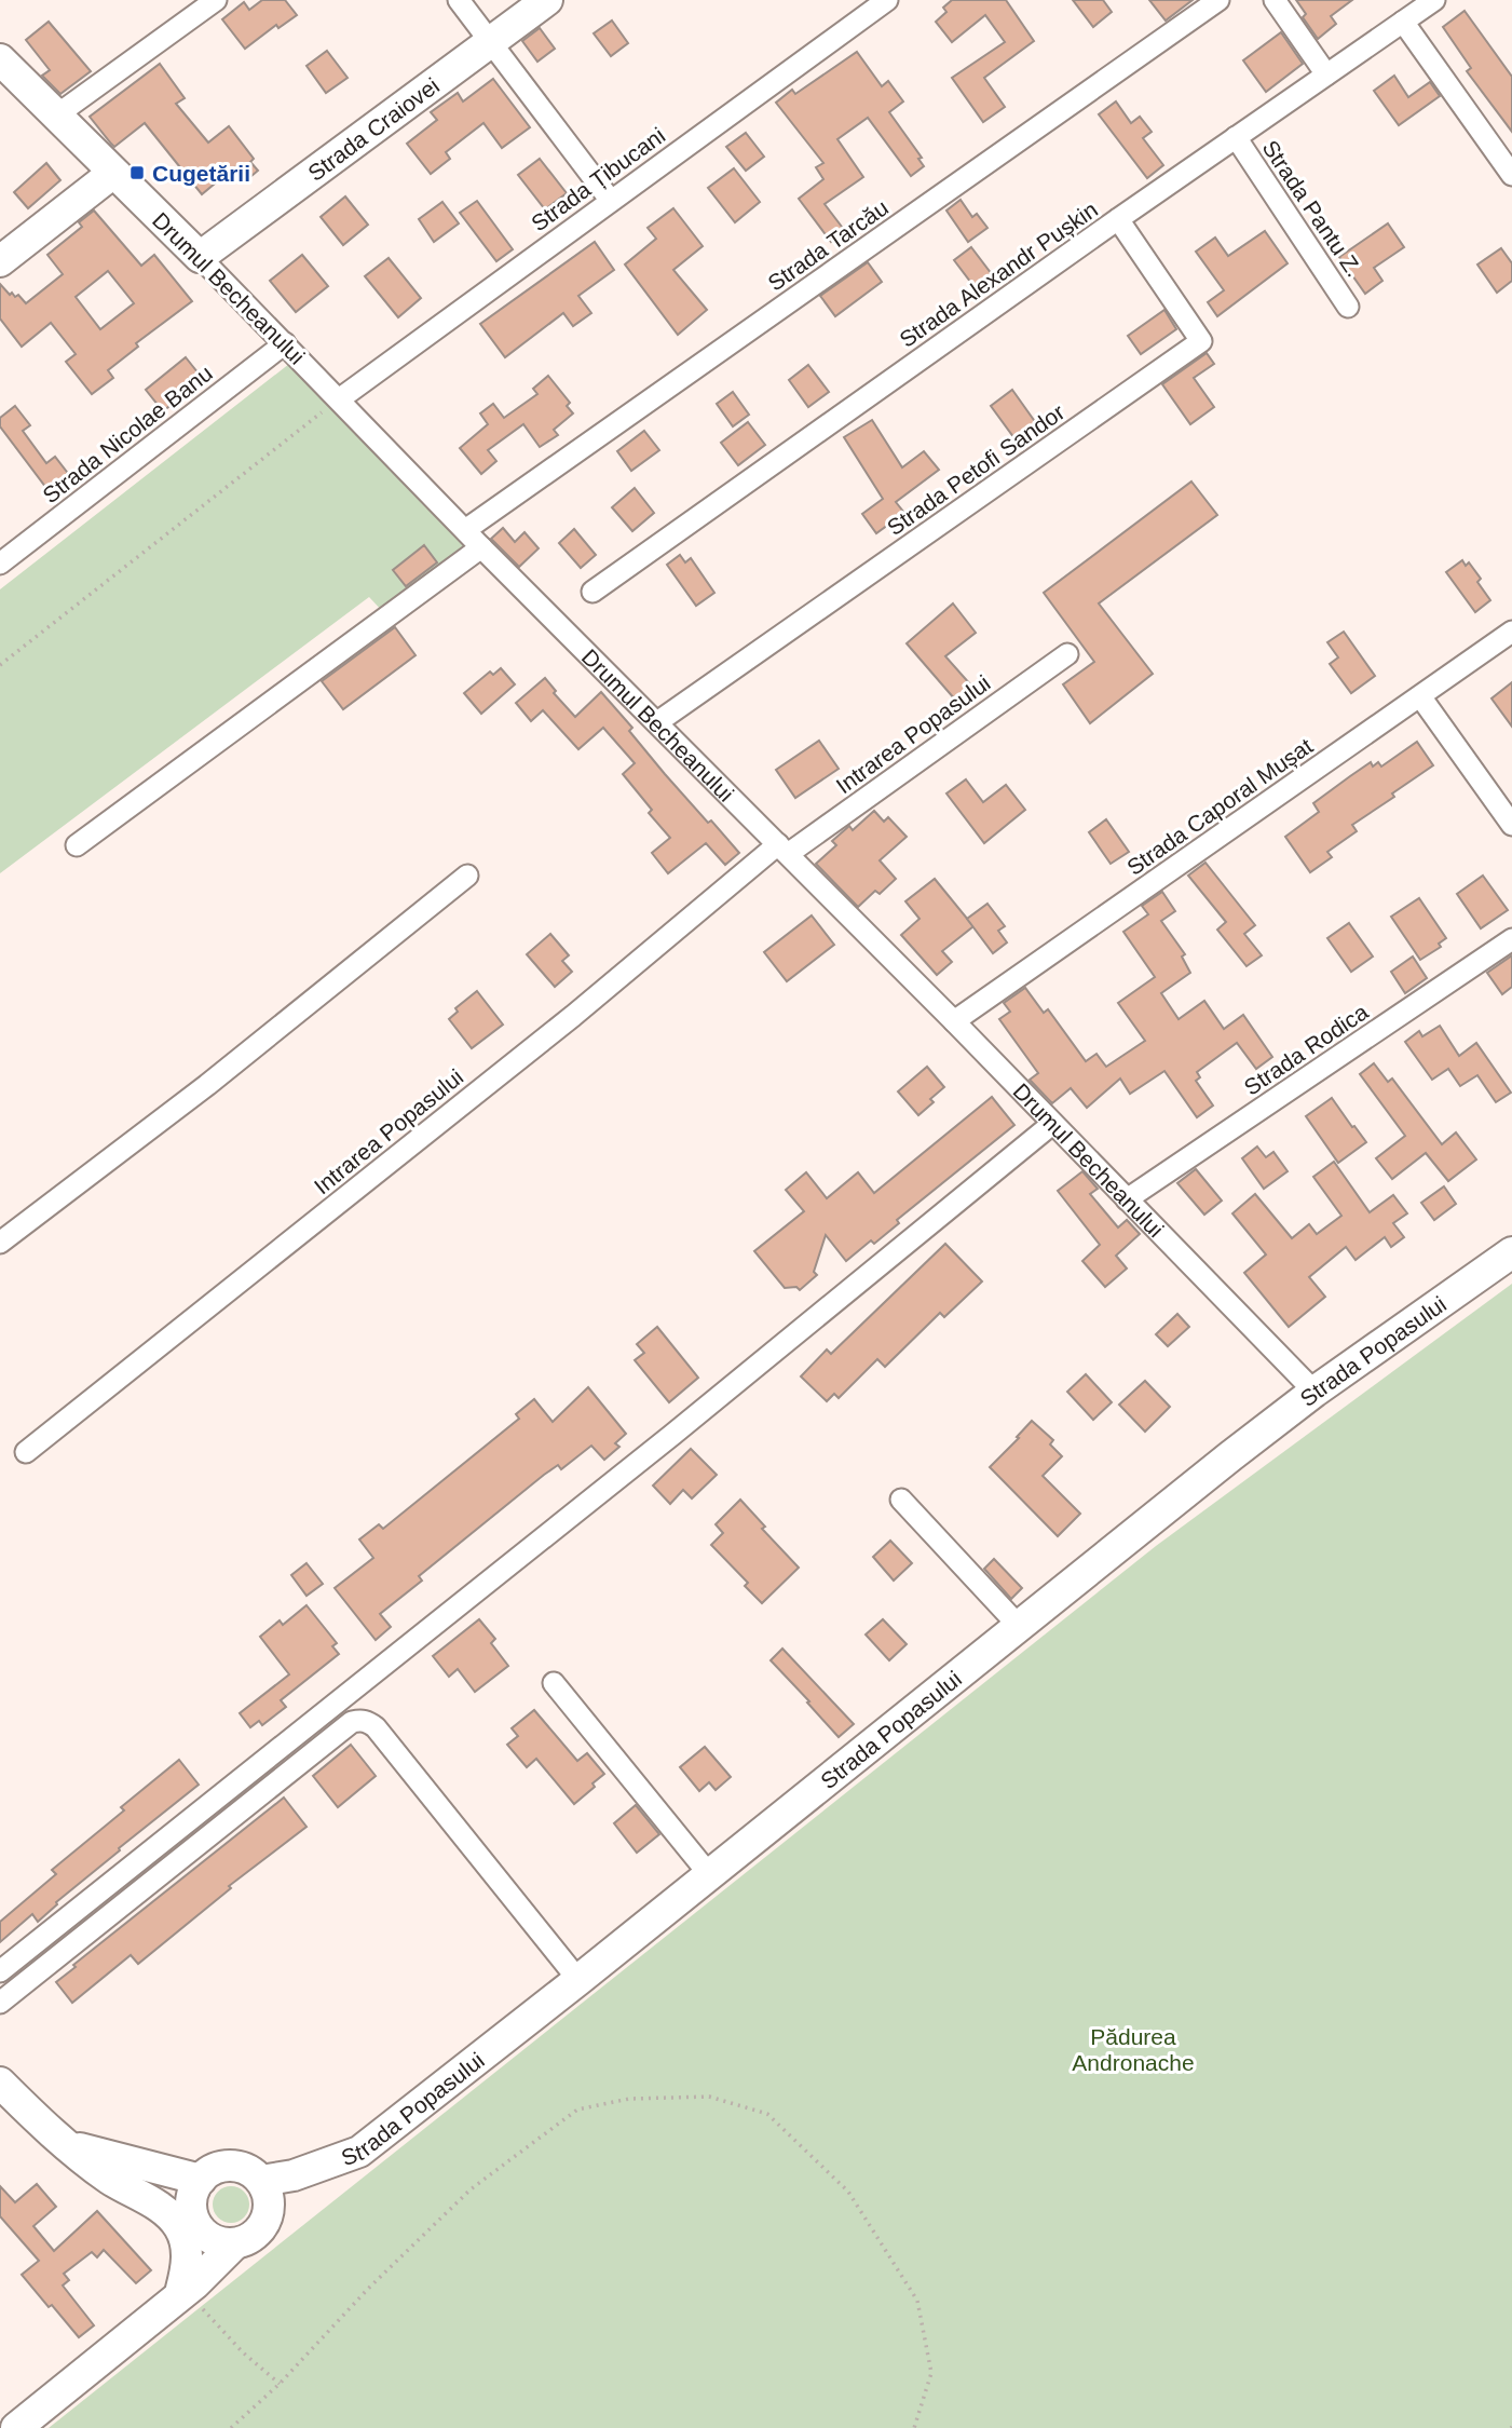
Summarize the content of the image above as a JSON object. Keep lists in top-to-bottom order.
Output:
{
  "streets": {
    "street": [
      "Strada Craiovei",
      "Strada Țibucani",
      "Strada Pantu Z.",
      "Strada Tarcău",
      "Strada Alexandr Pușkin",
      "Drumul Becheanului",
      "Strada Nicolae Banu",
      "Strada Petofi Sandor",
      "Intrarea Popasului",
      "Strada Caporal Mușat",
      "Strada Rodica",
      "Strada Popasului"
    ]
  },
  "crossings": [
    ["Strada Craiovei", "Drumul Becheanului"],
    ["Strada Țibucani", "Drumul Becheanului"],
    ["Strada Pantu Z.", "Strada Alexandr Pușkin"],
    ["Strada Tarcău", "Drumul Becheanului"],
    ["Strada Alexandr Pușkin", "Strada Petofi Sandor"],
    ["Drumul Becheanului", "Strada Nicolae Banu"],
    ["Drumul Becheanului", "Strada Petofi Sandor"],
    ["Drumul Becheanului", "Intrarea Popasului"],
    ["Drumul Becheanului", "Strada Caporal Mușat"],
    ["Drumul Becheanului", "Strada Rodica"],
    ["Drumul Becheanului", "Strada Popasului"]
  ],
  "parks": ["Pădurea Andronache"],
  "places": {
    "transit": ["Cugetării"]
  }
}
